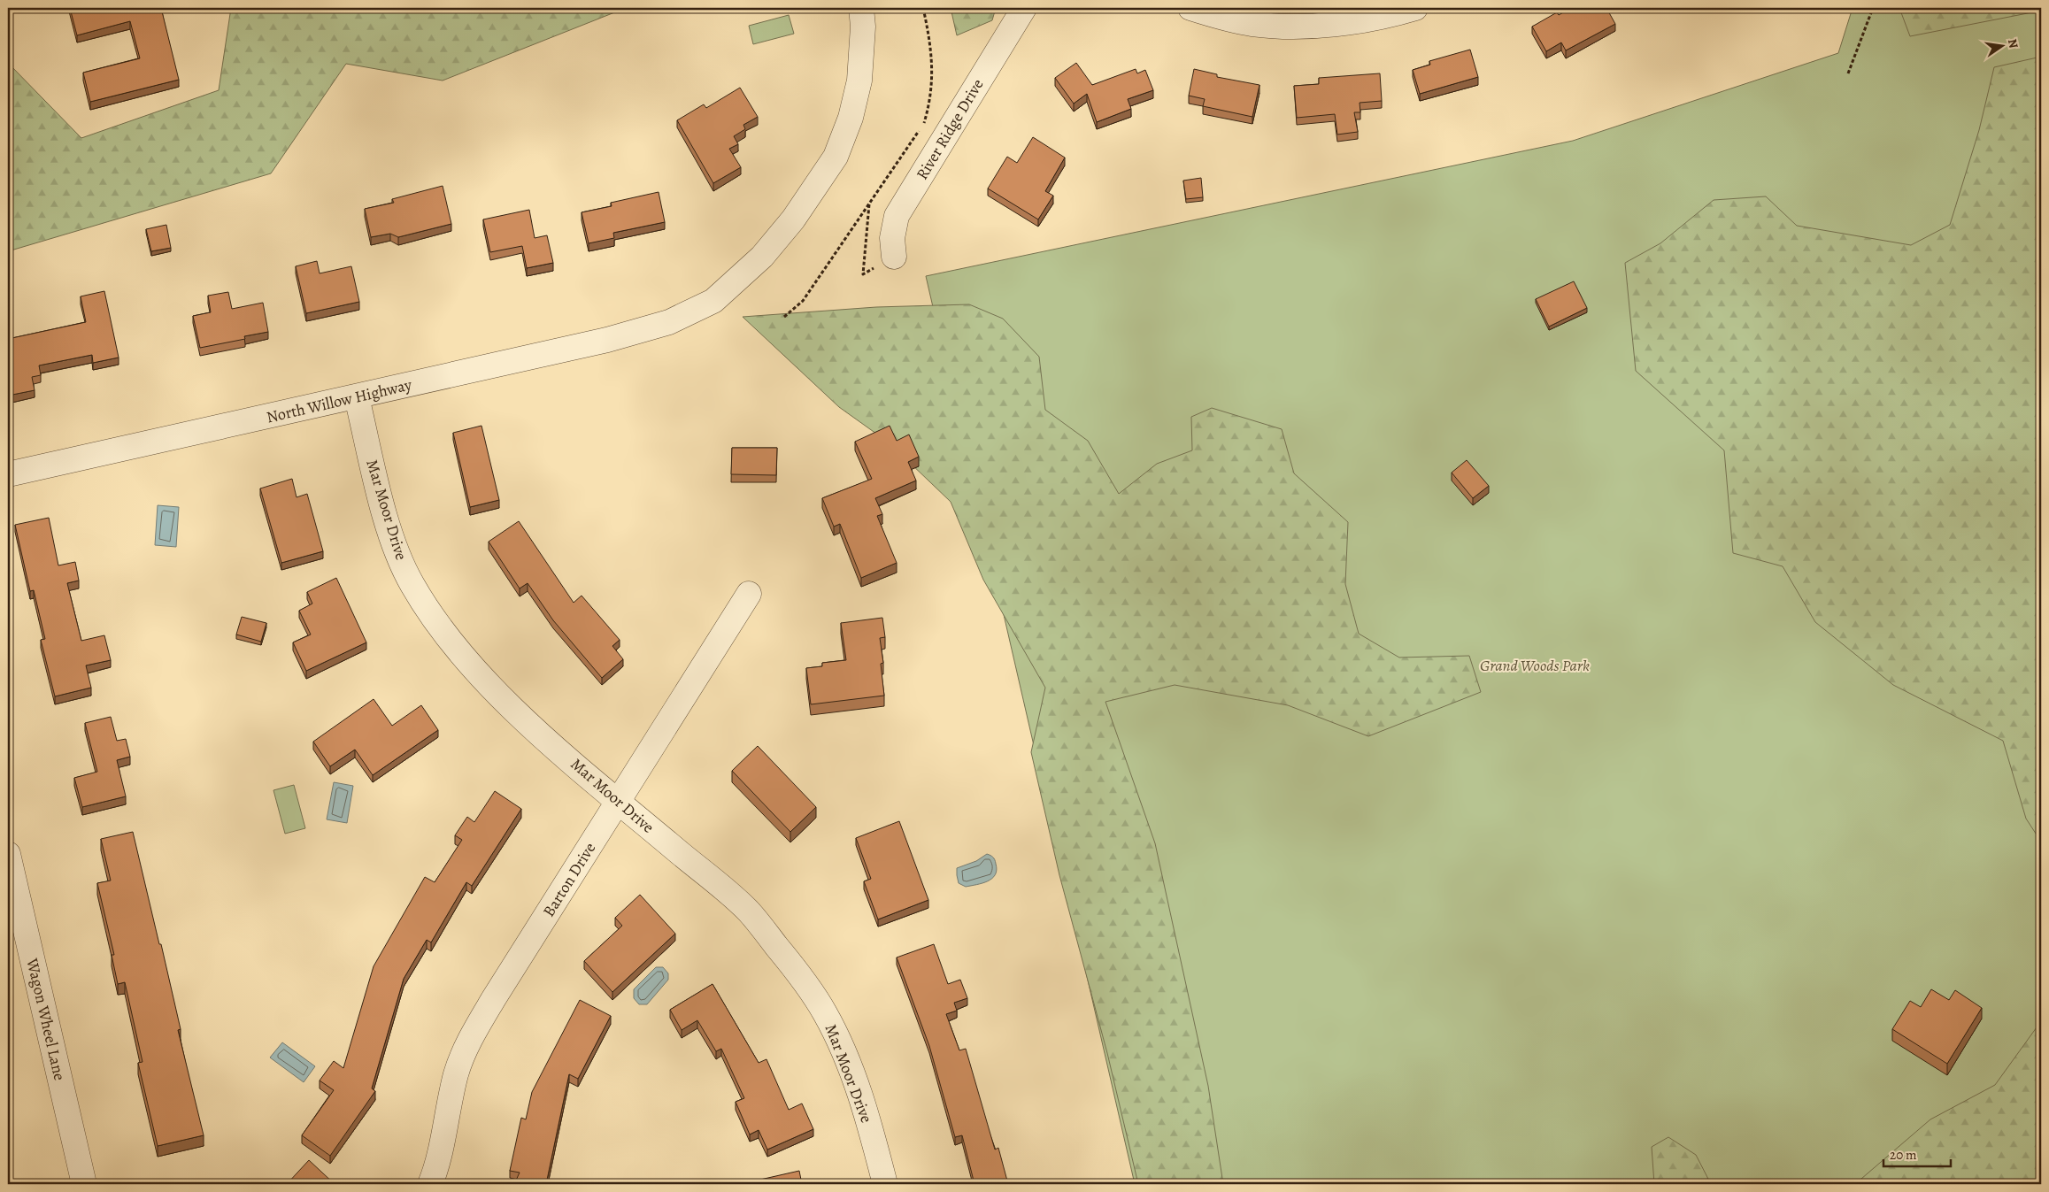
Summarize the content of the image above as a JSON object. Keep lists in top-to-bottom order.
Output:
{
  "streets": {
    "street": [
      "River Ridge Drive",
      "North Willow Highway",
      "Mar Moor Drive",
      "Barton Drive",
      "Wagon Wheel Lane"
    ]
  },
  "crossings": [
    ["North Willow Highway", "Mar Moor Drive"],
    ["Mar Moor Drive", "Barton Drive"]
  ],
  "parks": ["Grand Woods Park"],
  "scale_bar": "20 m",
  "north": "right"
}
